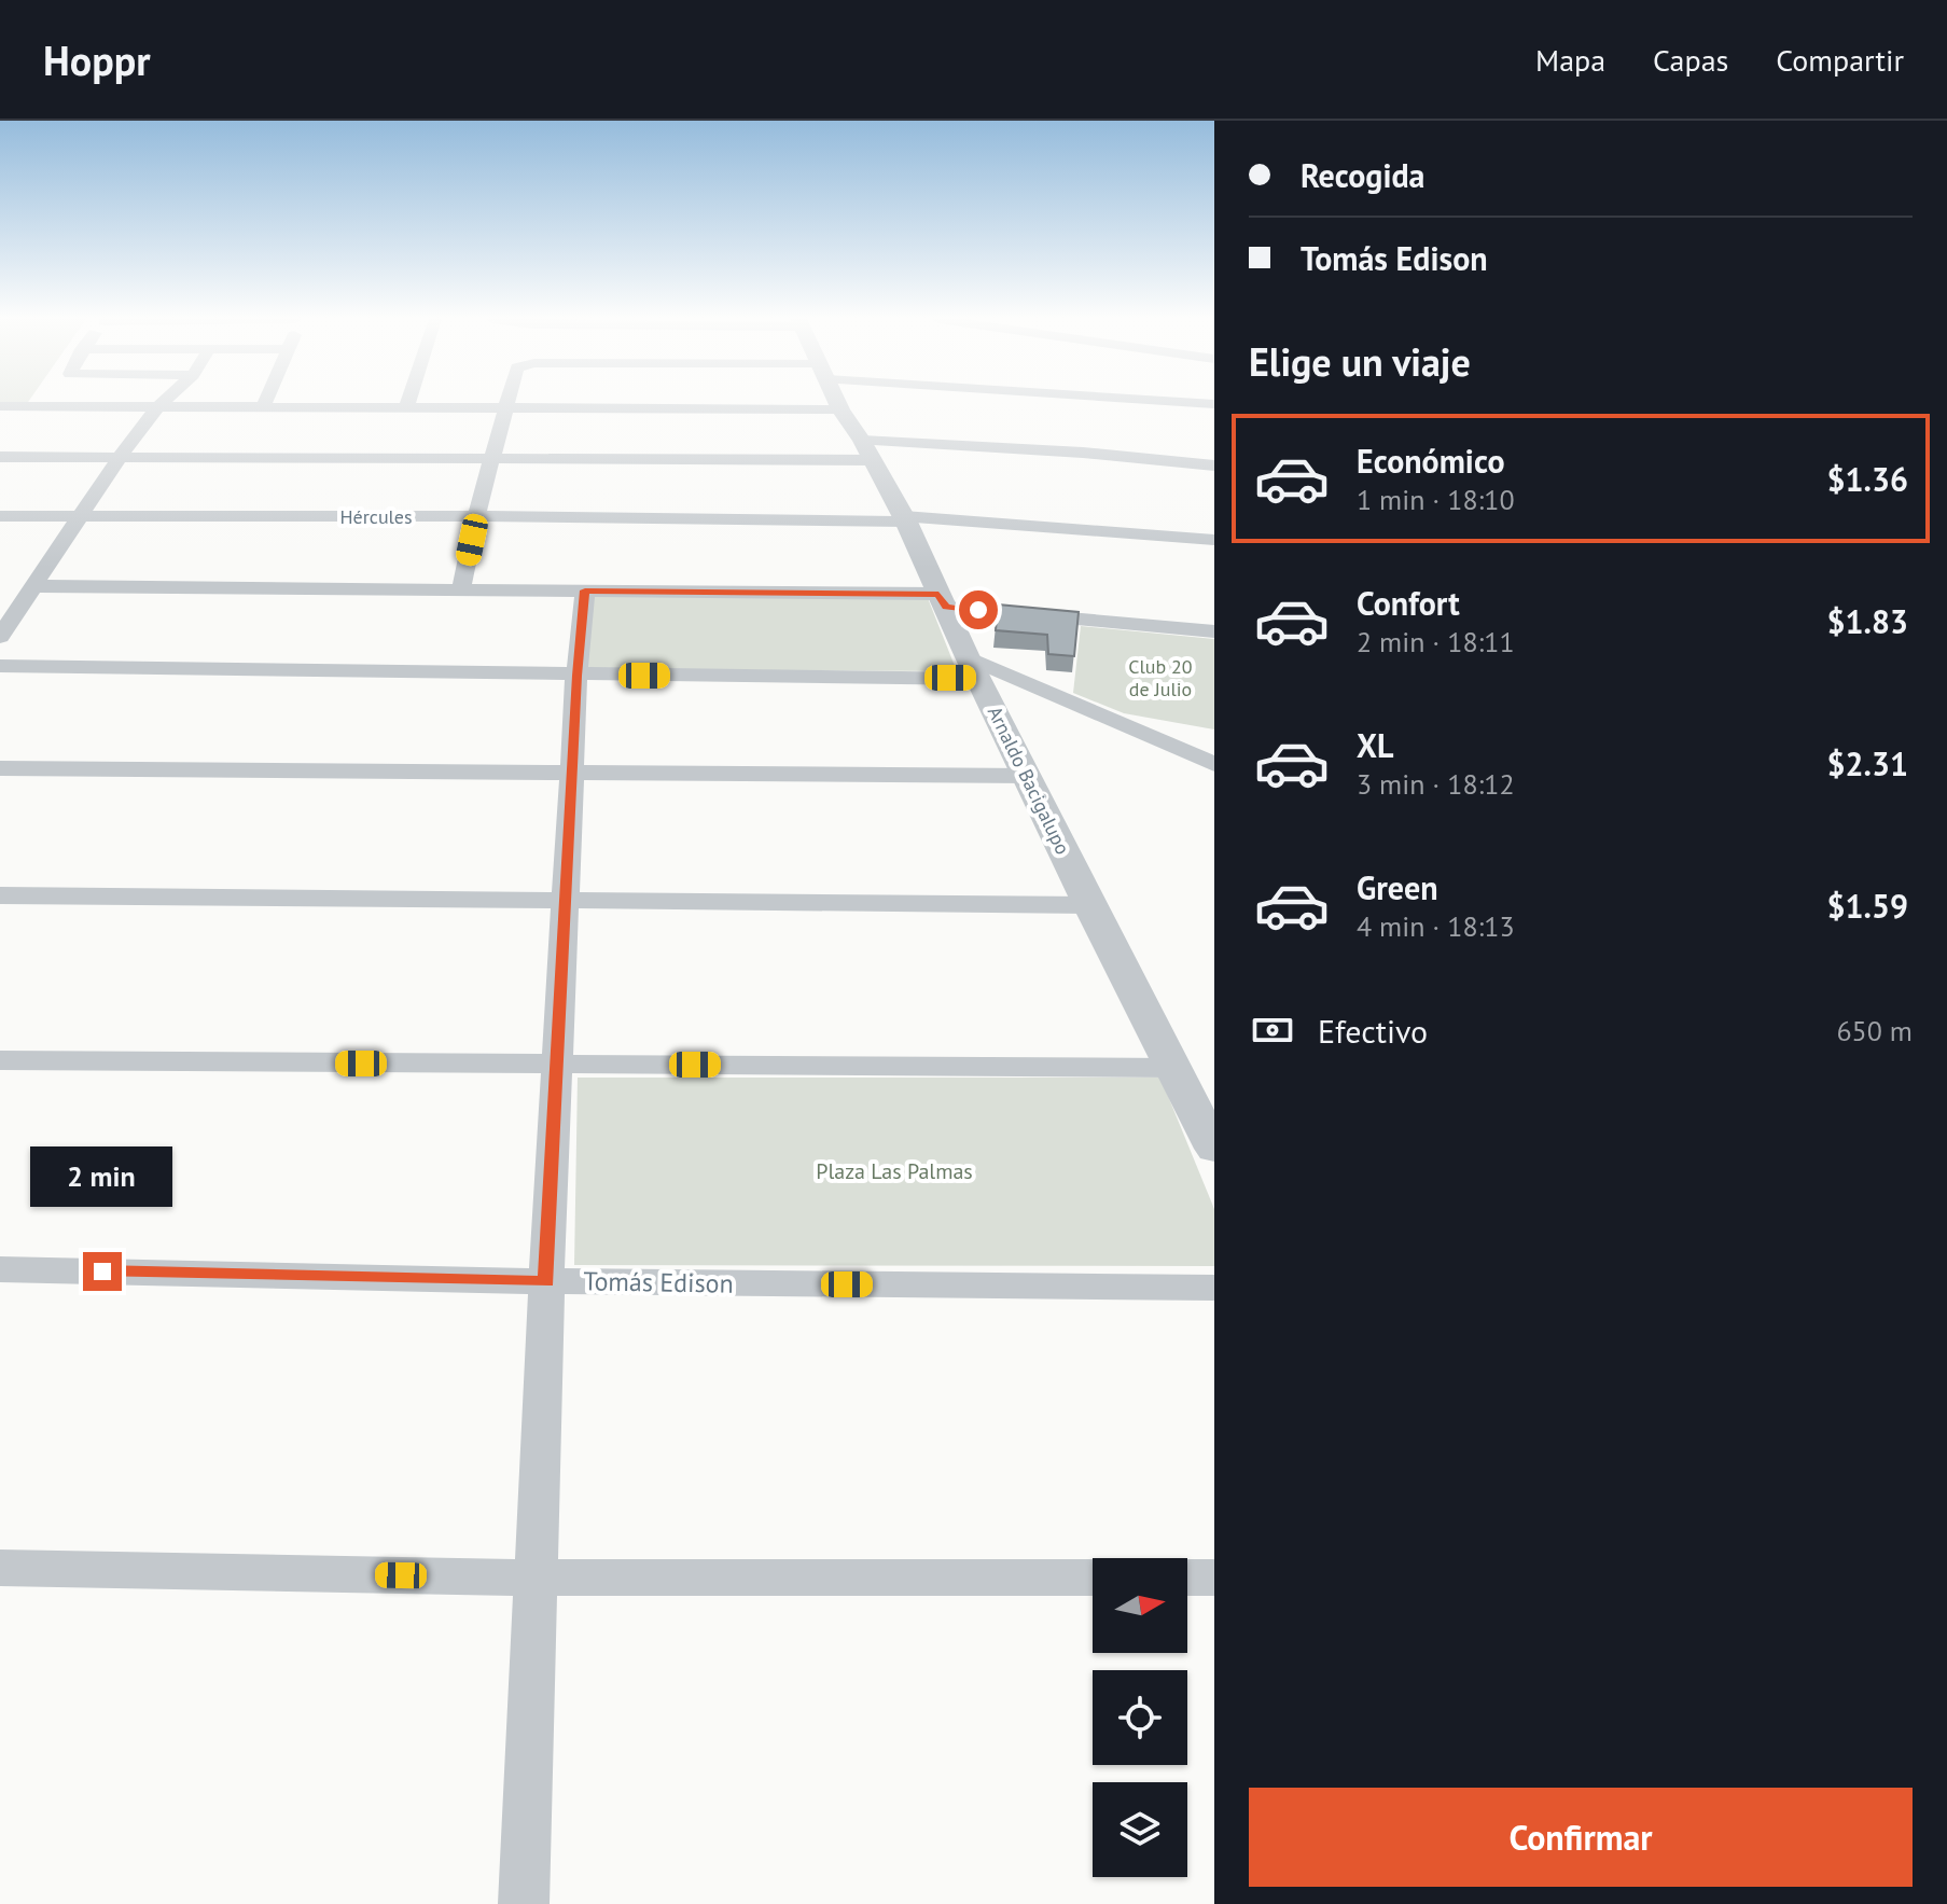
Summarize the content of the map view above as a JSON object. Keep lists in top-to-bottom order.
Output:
{
  "streets": {
    "street": ["Hércules", "Arnaldo Bacigalupo", "Tomás Edison"]
  },
  "crossings": [
    ["Hércules", "Arnaldo Bacigalupo"]
  ],
  "parks": ["Club 20 de Julio", "Plaza Las Palmas"],
  "north": "right",
  "page": {
    "header": "Hoppr",
    "nav": ["Mapa", "Capas", "Compartir"],
    "banner": ["Recogida", "Tomás Edison"],
    "heading": "Elige un viaje",
    "list": [
      {
        "name": "Económico",
        "note": "1 min · 18:10",
        "value": "$1.36"
      },
      {
        "name": "Confort",
        "note": "2 min · 18:11",
        "value": "$1.83"
      },
      {
        "name": "XL",
        "note": "3 min · 18:12",
        "value": "$2.31"
      },
      {
        "name": "Green",
        "note": "4 min · 18:13",
        "value": "$1.59"
      }
    ],
    "pay": ["Efectivo", "650 m"],
    "bubble": "2 min",
    "buttons": "Confirmar"
  }
}
